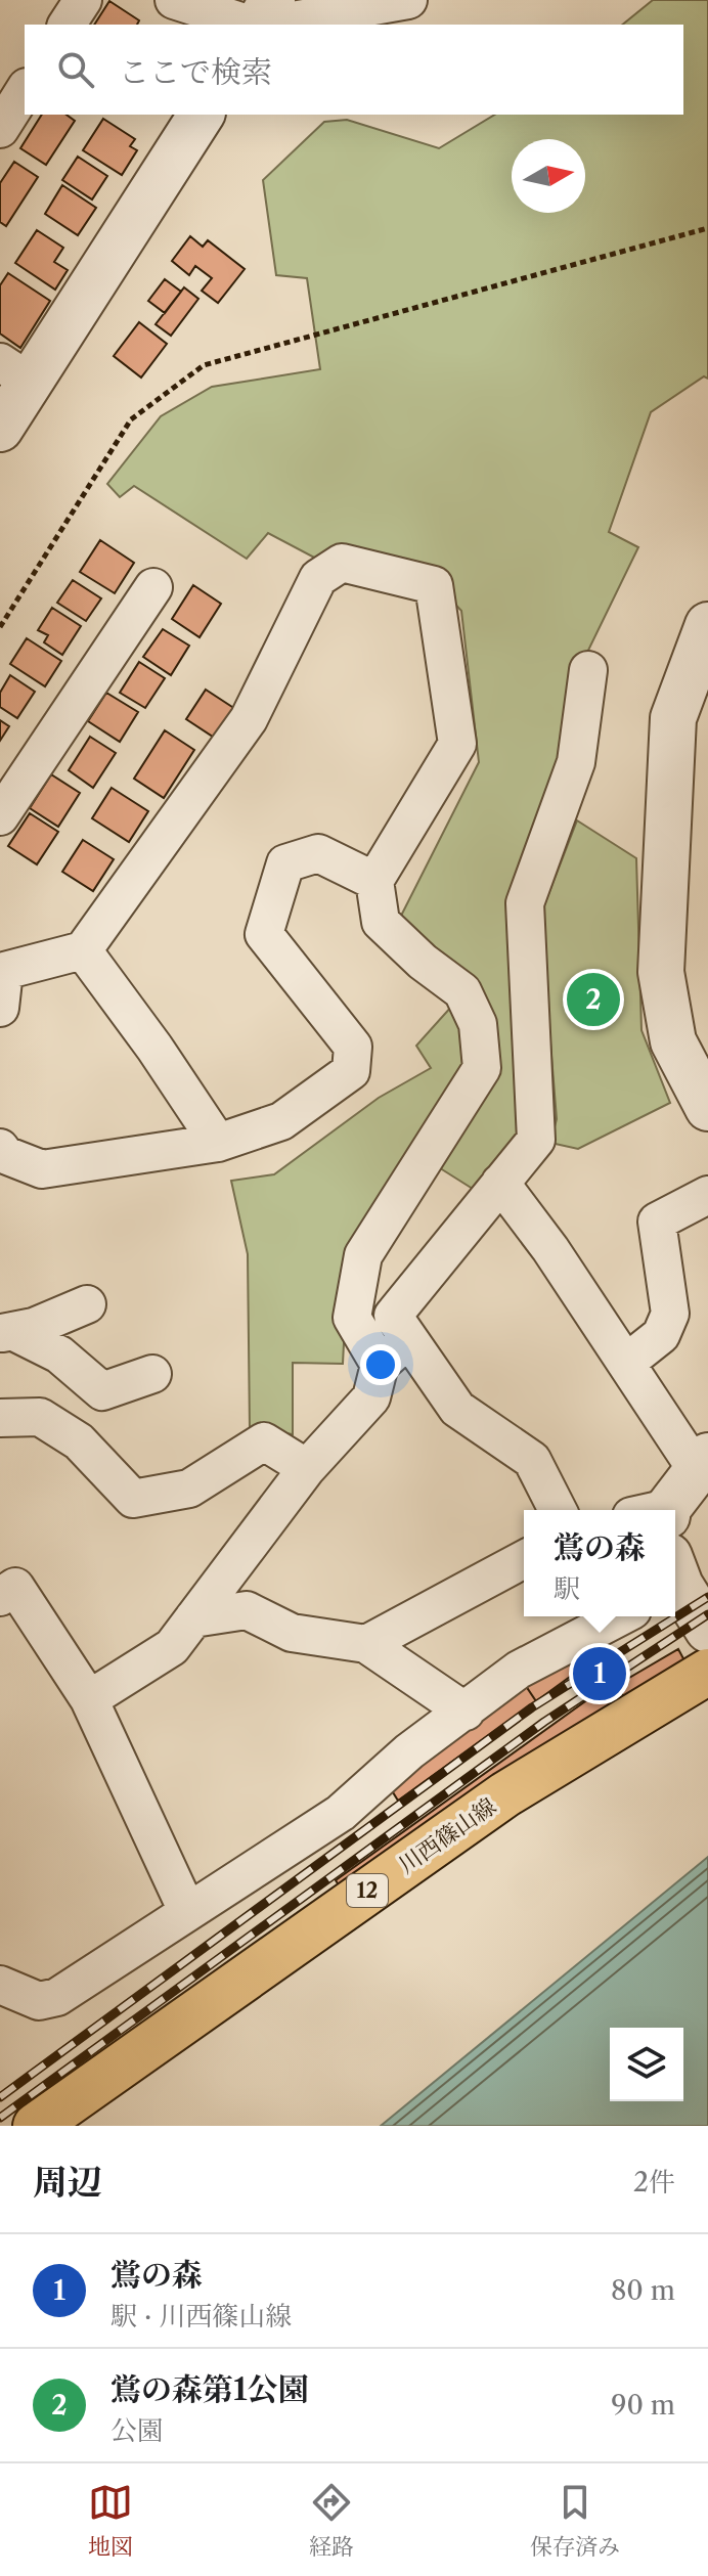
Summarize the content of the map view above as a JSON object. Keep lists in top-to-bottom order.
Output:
{
  "streets": {
    "main road": ["川西篠山線", "12"]
  },
  "north": "right",
  "page": {
    "search": "ここで検索",
    "pins": ["2", "1"],
    "popup": ["鴬の森", "駅"],
    "heading": ["周辺", "2件"],
    "list": [
      {
        "mark": "1",
        "name": "鴬の森",
        "note": "駅 · 川西篠山線",
        "value": "80 m"
      },
      {
        "mark": "2",
        "name": "鴬の森第1公園",
        "note": "公園",
        "value": "90 m"
      }
    ],
    "nav": ["地図", "経路", "保存済み"]
  }
}
